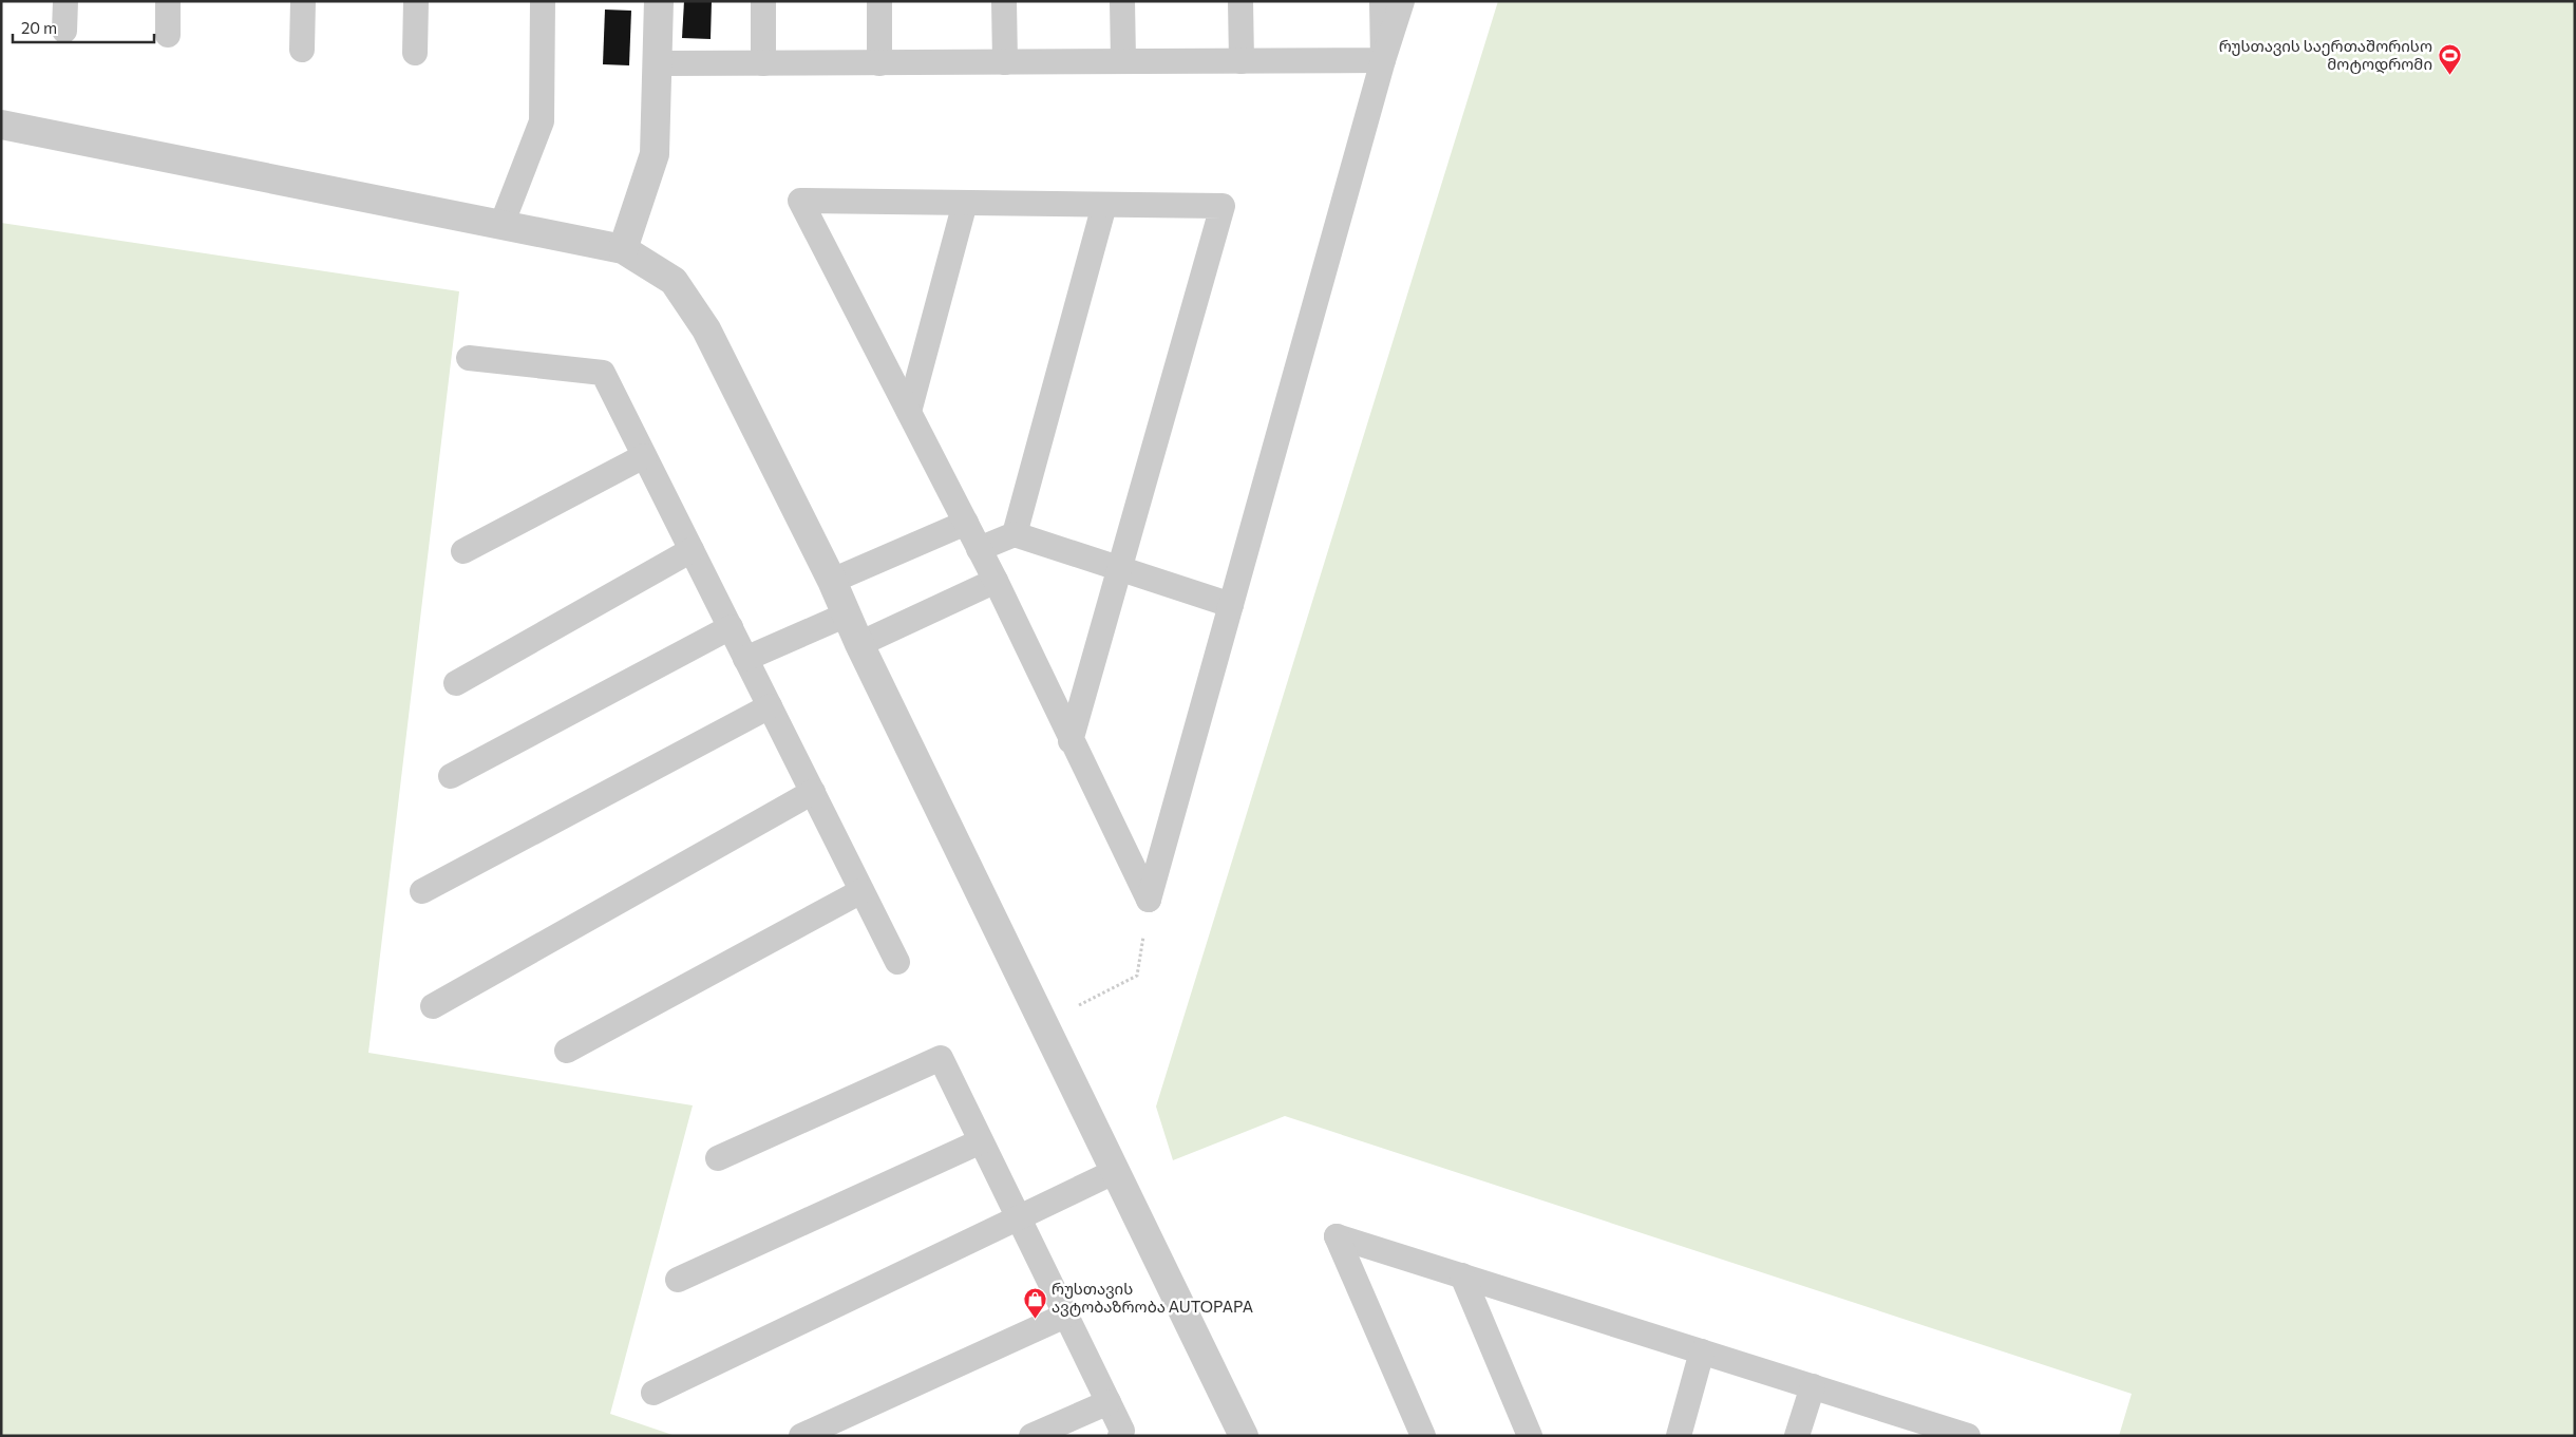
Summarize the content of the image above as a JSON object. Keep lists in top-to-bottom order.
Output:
{
  "places": {
    "sports": ["რუსთავის საერთაშორისო მოტოდრომი"],
    "shop": ["რუსთავის ავტობაზრობა AUTOPAPA"]
  },
  "scale_bar": "20 m"
}
